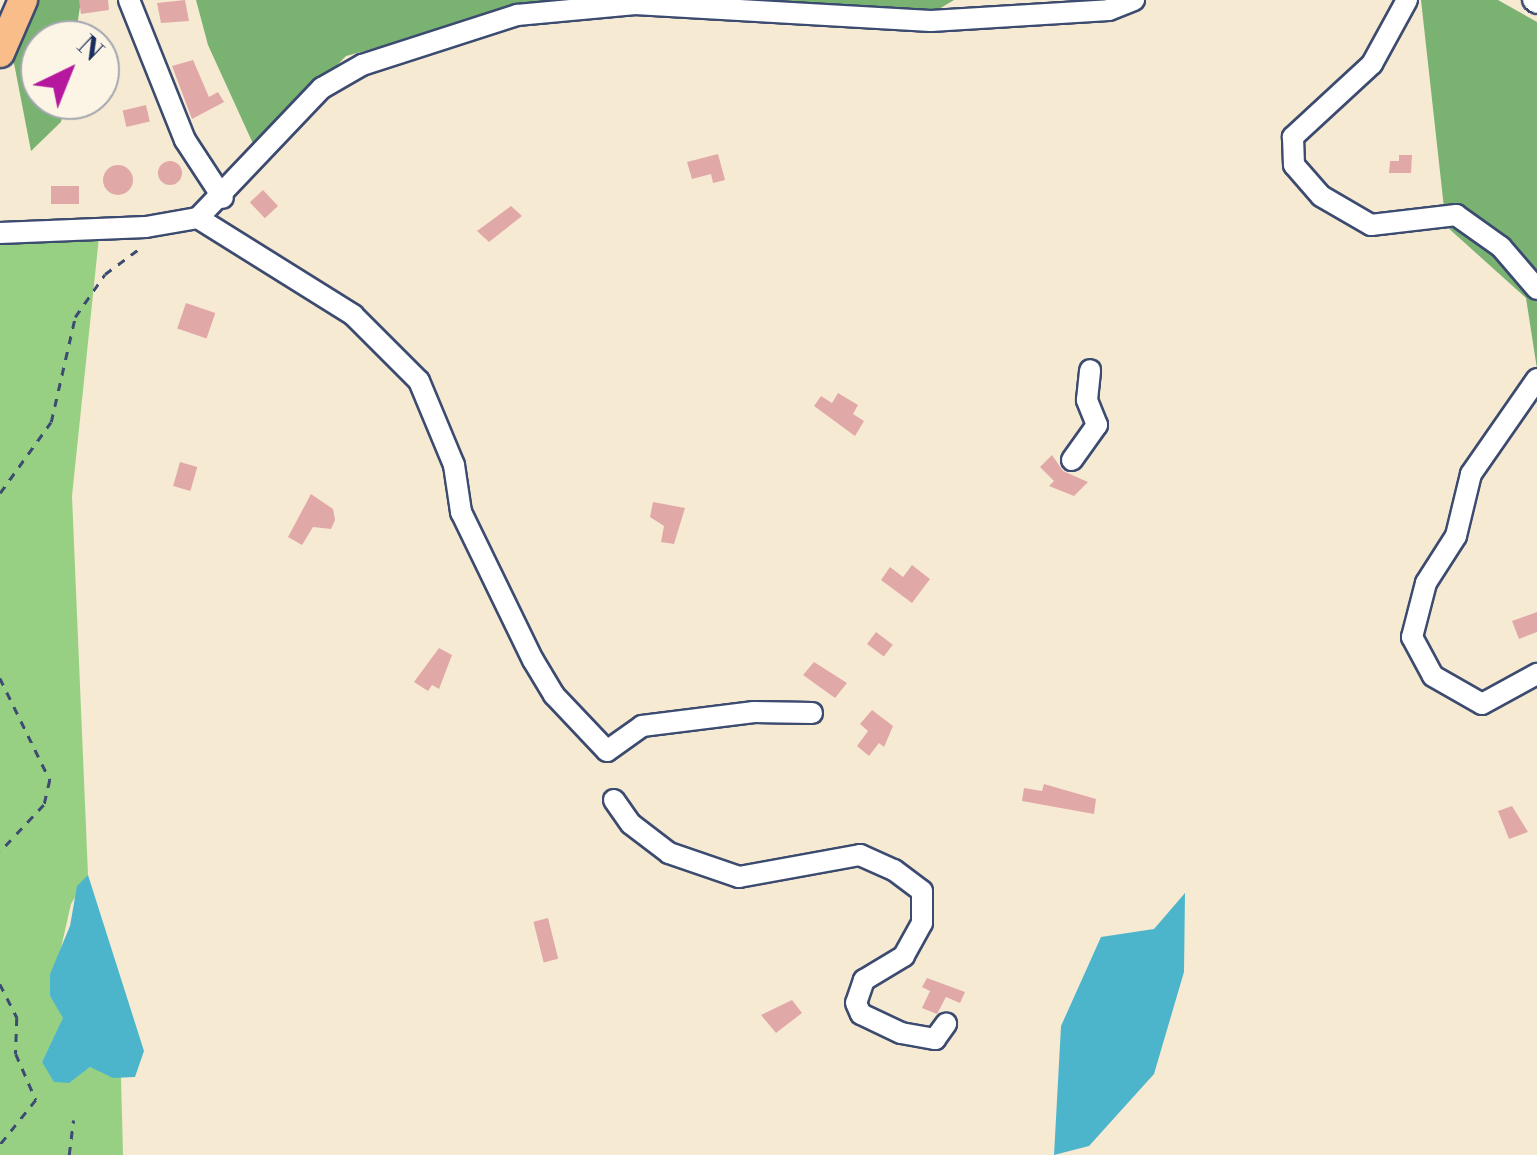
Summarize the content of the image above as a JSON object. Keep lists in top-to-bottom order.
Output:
{
  "north": "top right"
}
